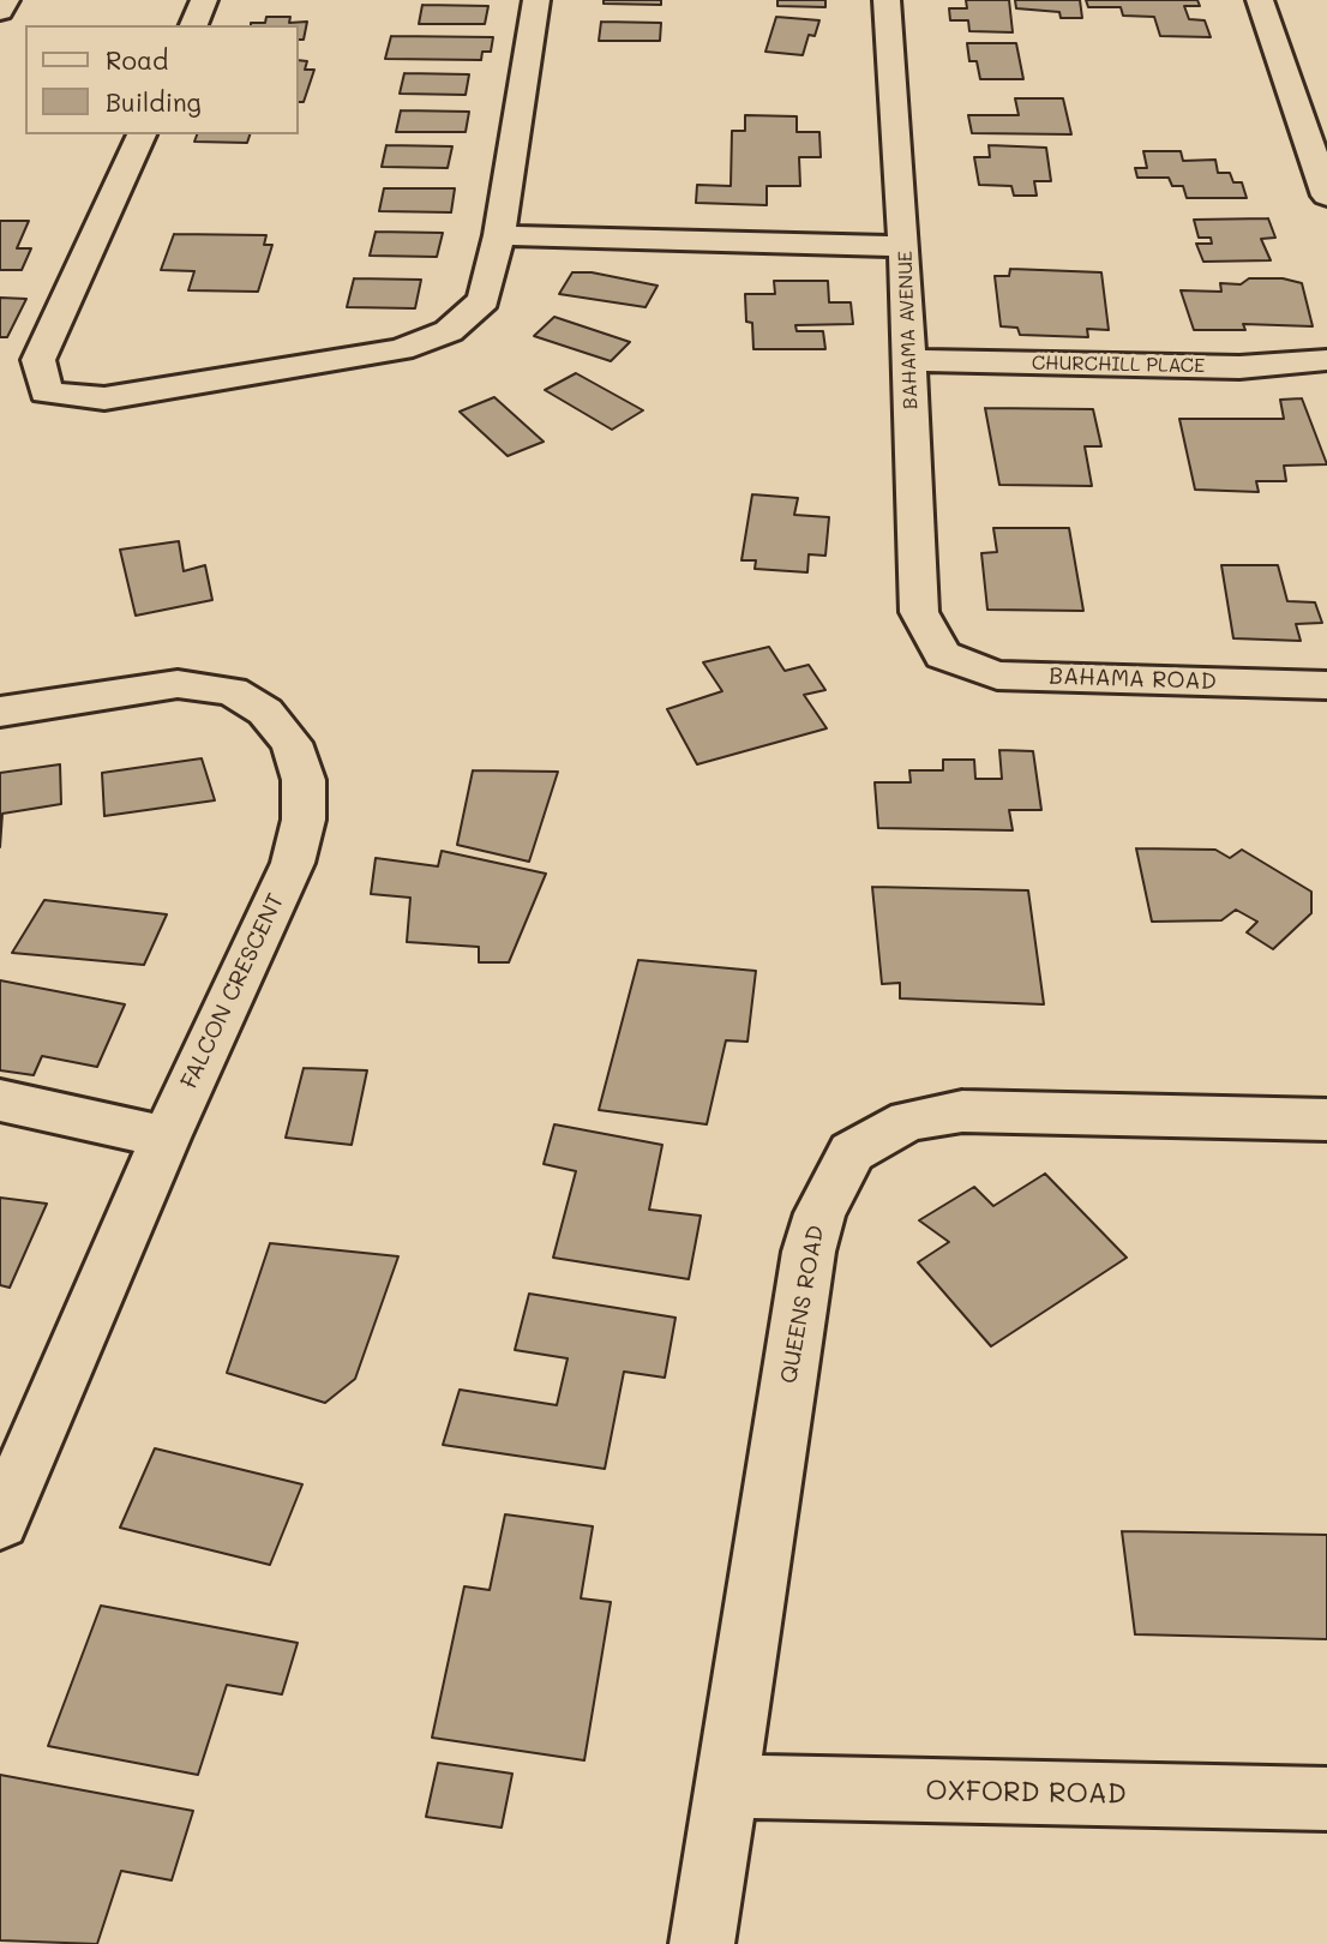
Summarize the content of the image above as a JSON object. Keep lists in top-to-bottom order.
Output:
{
  "streets": {
    "street": [
      "BAHAMA AVENUE",
      "CHURCHILL PLACE",
      "BAHAMA ROAD",
      "FALCON CRESCENT",
      "QUEENS ROAD",
      "OXFORD ROAD"
    ]
  },
  "crossings": [
    ["BAHAMA AVENUE", "CHURCHILL PLACE"],
    ["BAHAMA AVENUE", "BAHAMA ROAD"],
    ["QUEENS ROAD", "OXFORD ROAD"]
  ],
  "legend": ["Road", "Building"]
}
